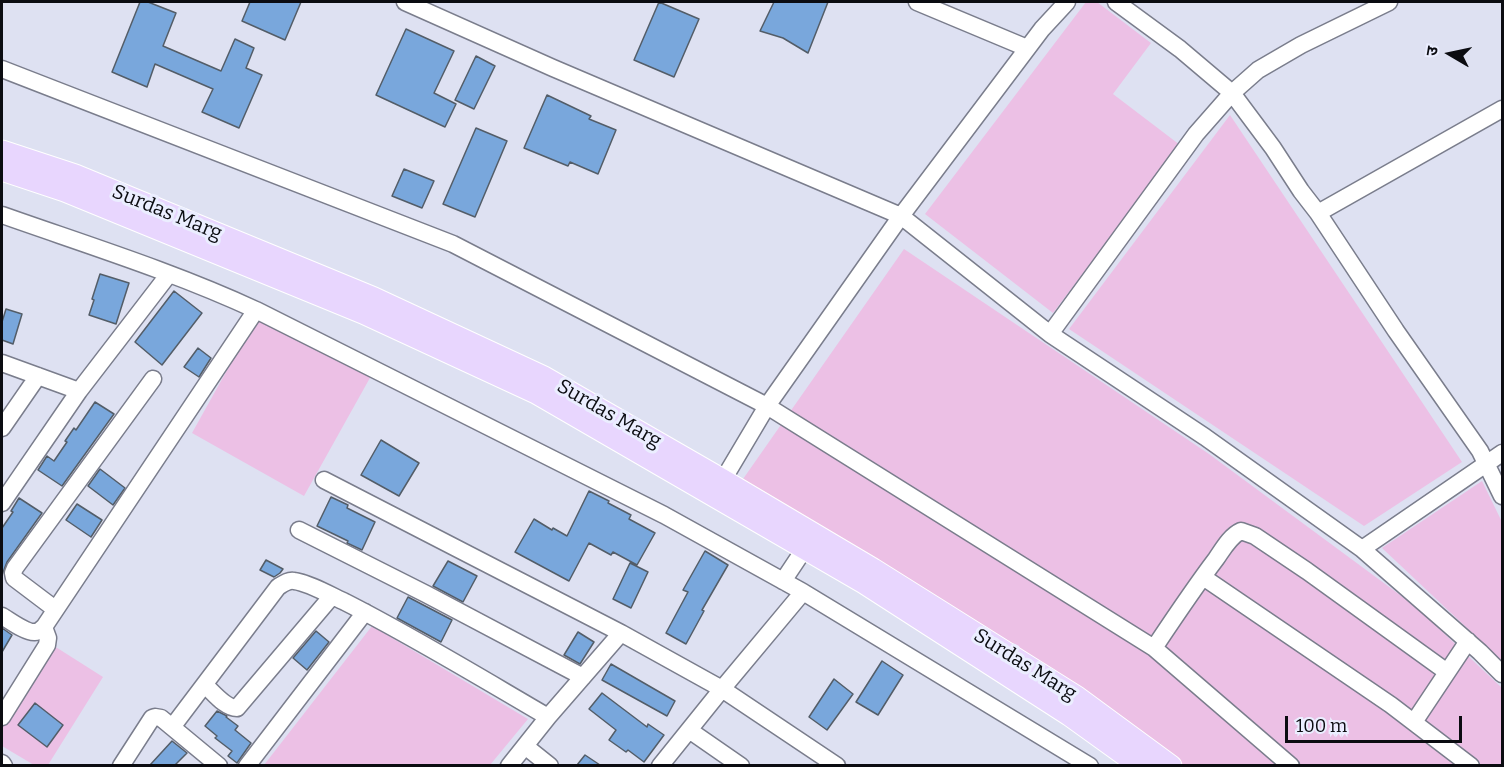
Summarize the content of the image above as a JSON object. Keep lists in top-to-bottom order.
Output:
{
  "streets": {
    "main road": ["Surdas Marg"]
  },
  "scale_bar": "100 m",
  "north": "left"
}
